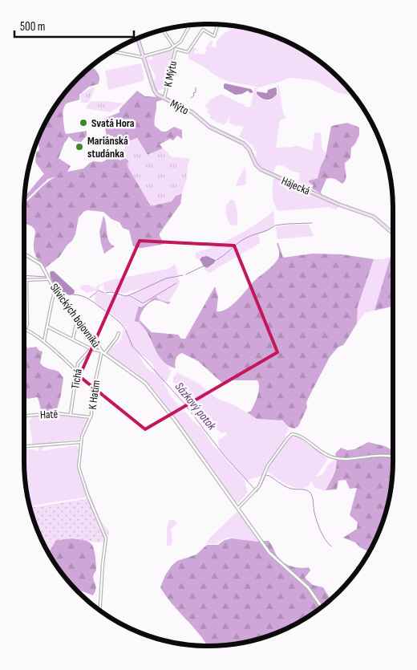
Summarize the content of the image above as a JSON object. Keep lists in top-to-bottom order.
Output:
{
  "streets": {
    "main road": ["Mýto", "Hájecká"],
    "street": [
      "K Mýtu",
      "Slivických bojovníků",
      "Tichá",
      "K Hatím",
      "Hatě"
    ]
  },
  "crossings": [
    ["K Mýtu", "Mýto"],
    ["Mýto", "Hájecká"],
    ["Slivických bojovníků", "K Hatím"],
    ["Tichá", "K Hatím"],
    ["Tichá", "Hatě"],
    ["K Hatím", "Hatě"]
  ],
  "water": ["Sázkový potok"],
  "places": ["Svatá Hora", "Mariánská studánka"],
  "scale_bar": "500 m"
}
